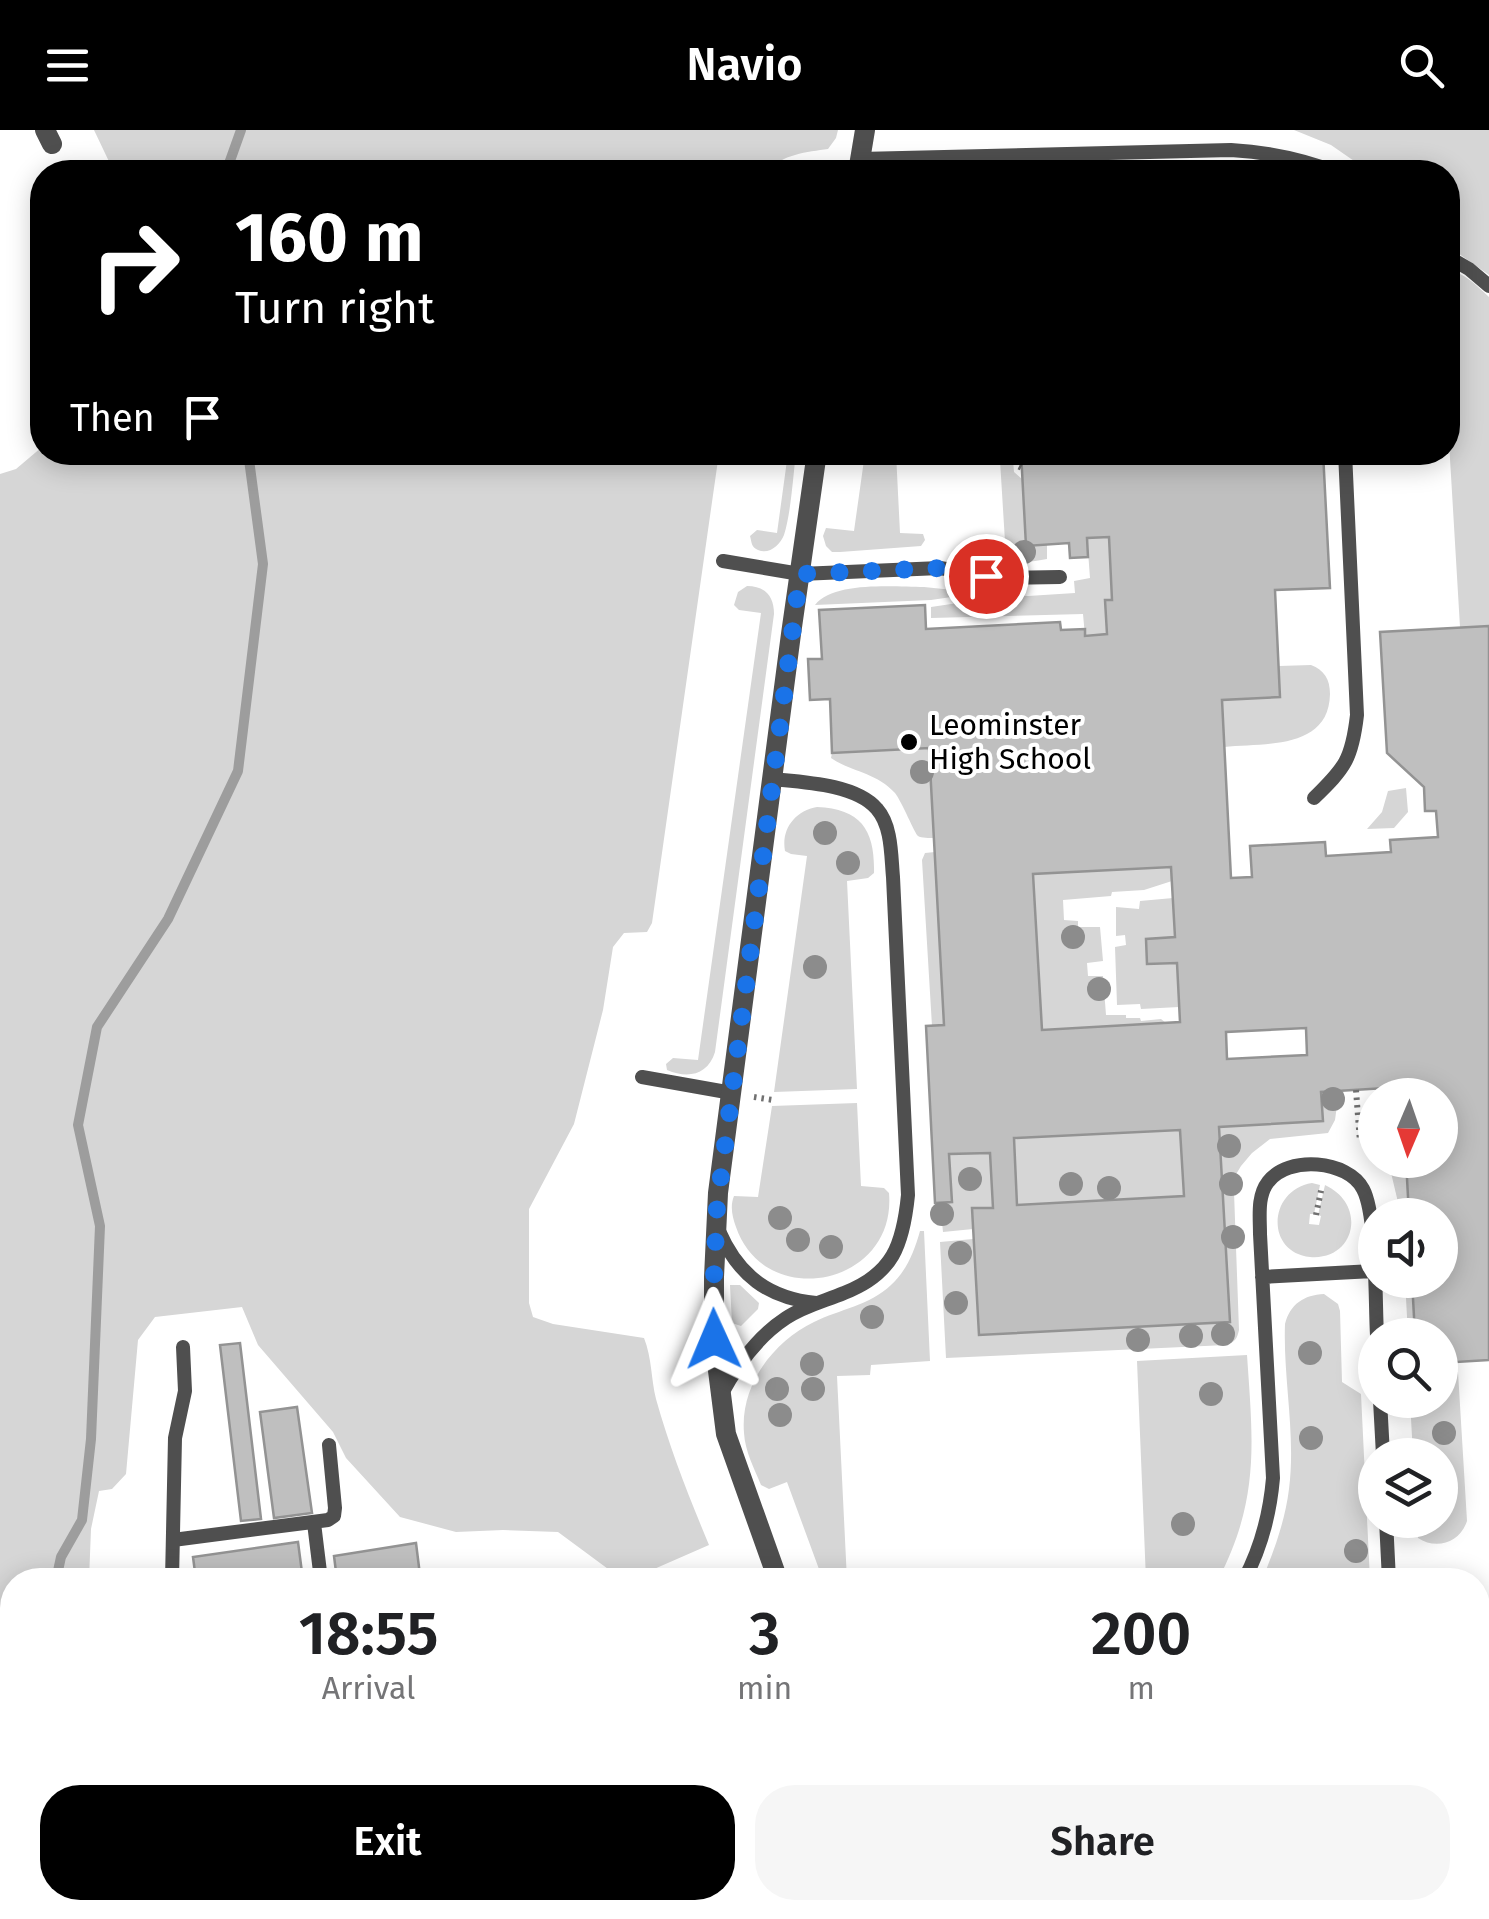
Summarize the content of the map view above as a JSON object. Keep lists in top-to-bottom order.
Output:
{
  "places": ["Leominster High School"],
  "north": "bottom",
  "page": {
    "header": "Navio",
    "turn": ["160 m", "Turn right"],
    "then": "Then",
    "eta": [
      "18:55",
      "Arrival",
      "3",
      "min",
      "200",
      "m"
    ],
    "buttons": ["Exit", "Share"]
  }
}
